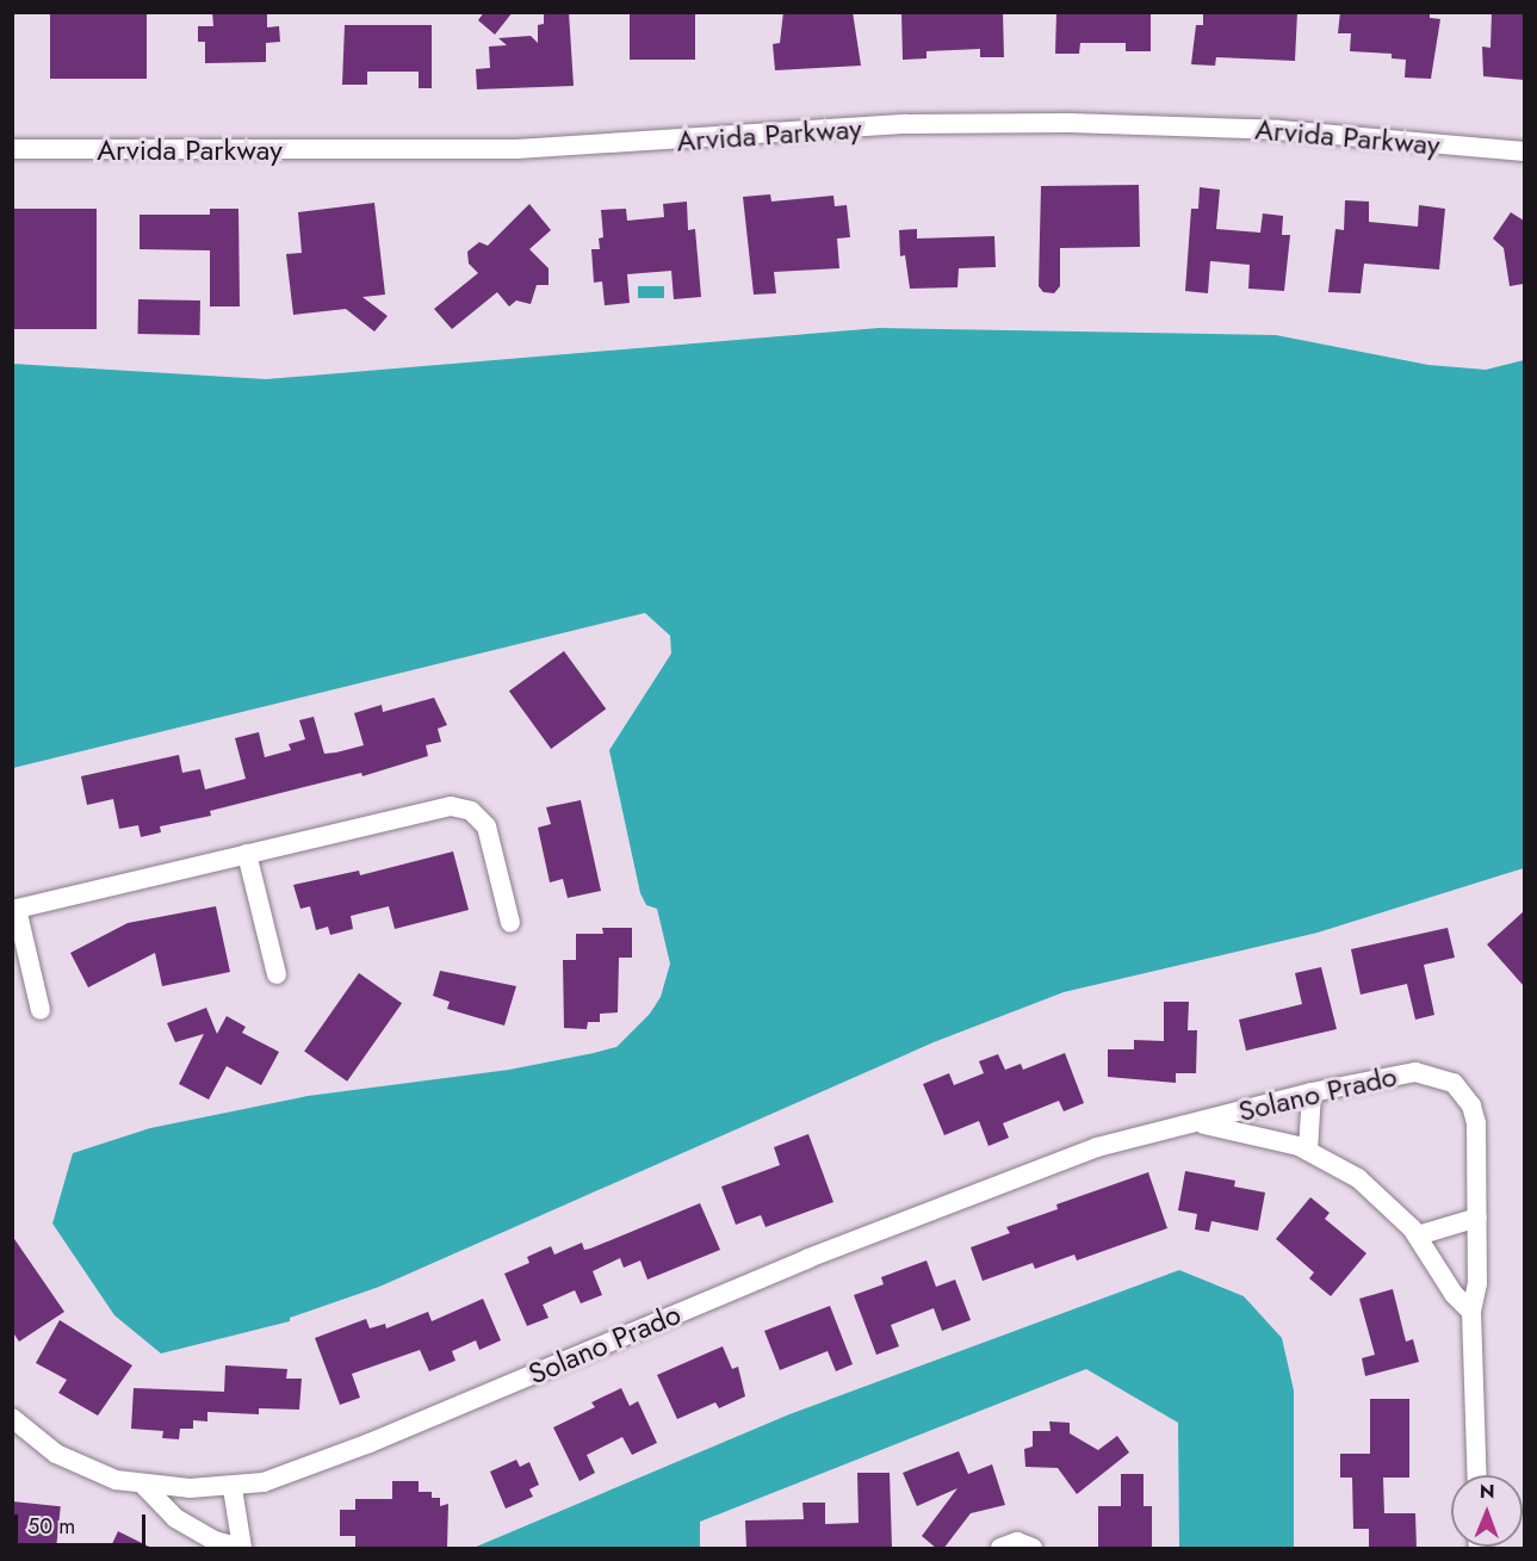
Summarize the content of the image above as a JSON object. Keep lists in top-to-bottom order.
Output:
{
  "streets": {
    "street": ["Arvida Parkway", "Solano Prado"]
  },
  "scale_bar": "50 m",
  "north": "top"
}
